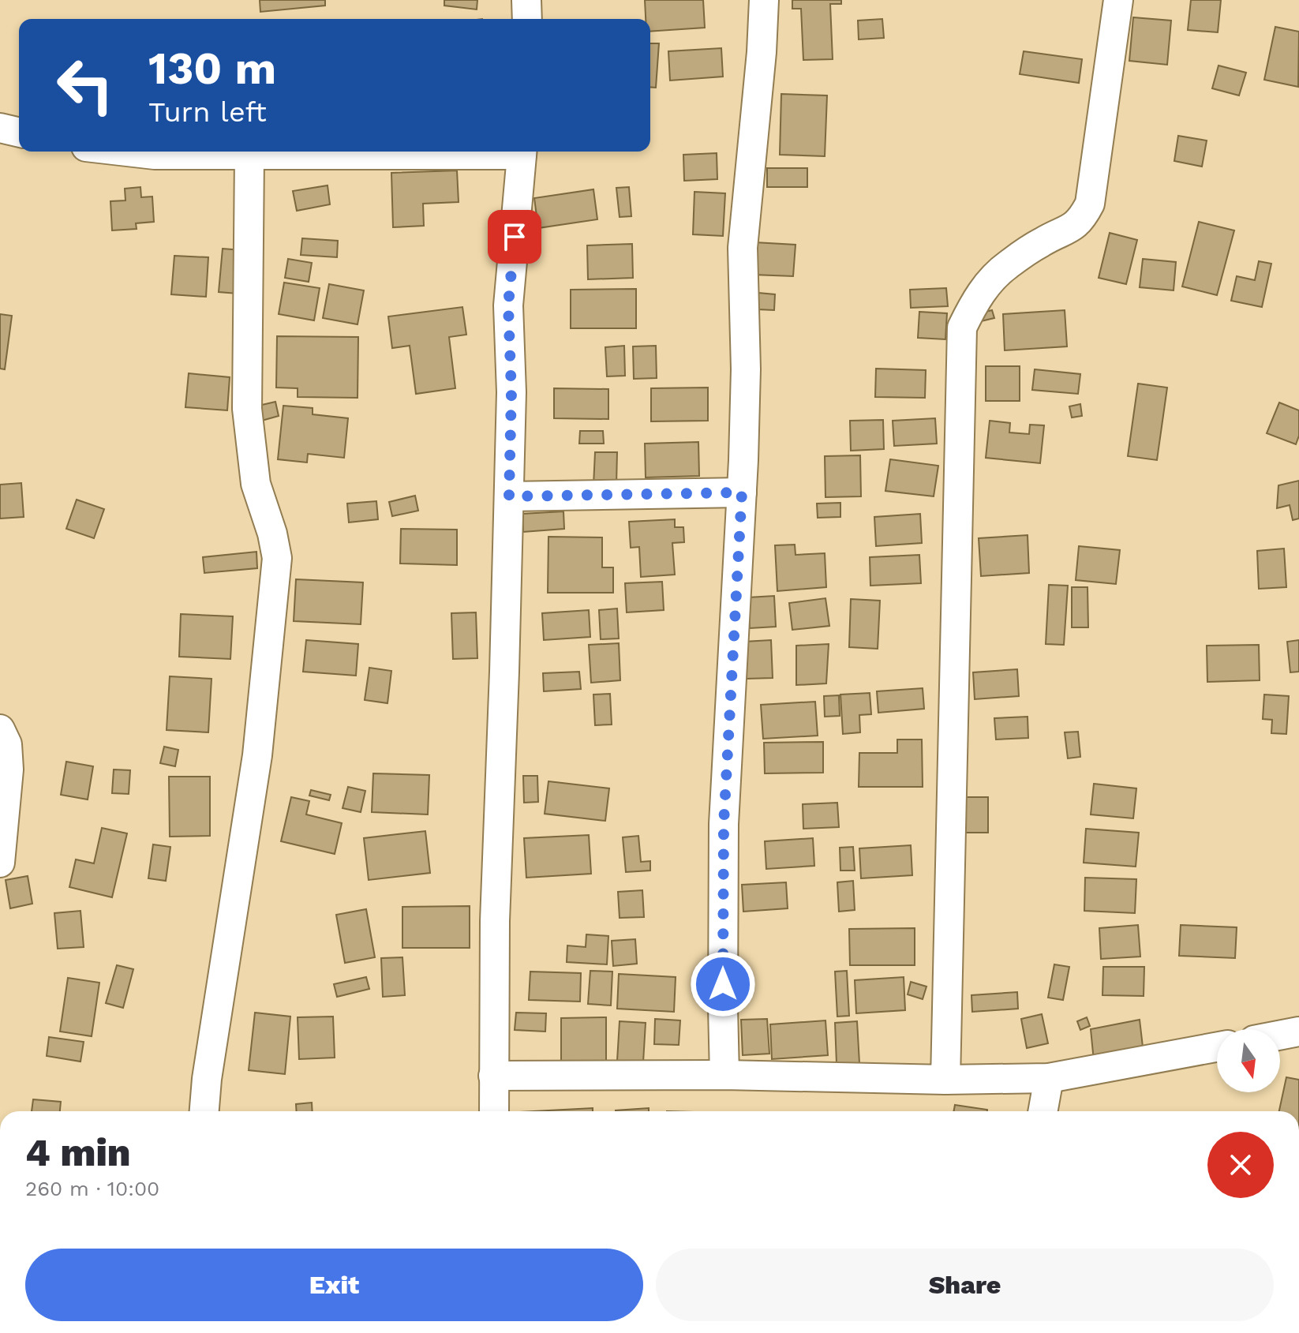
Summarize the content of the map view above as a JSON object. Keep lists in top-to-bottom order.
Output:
{
  "north": "bottom",
  "page": {
    "turn": ["130 m", "Turn left"],
    "heading": ["4 min", "260 m · 10:00"],
    "buttons": ["Exit", "Share"]
  }
}
